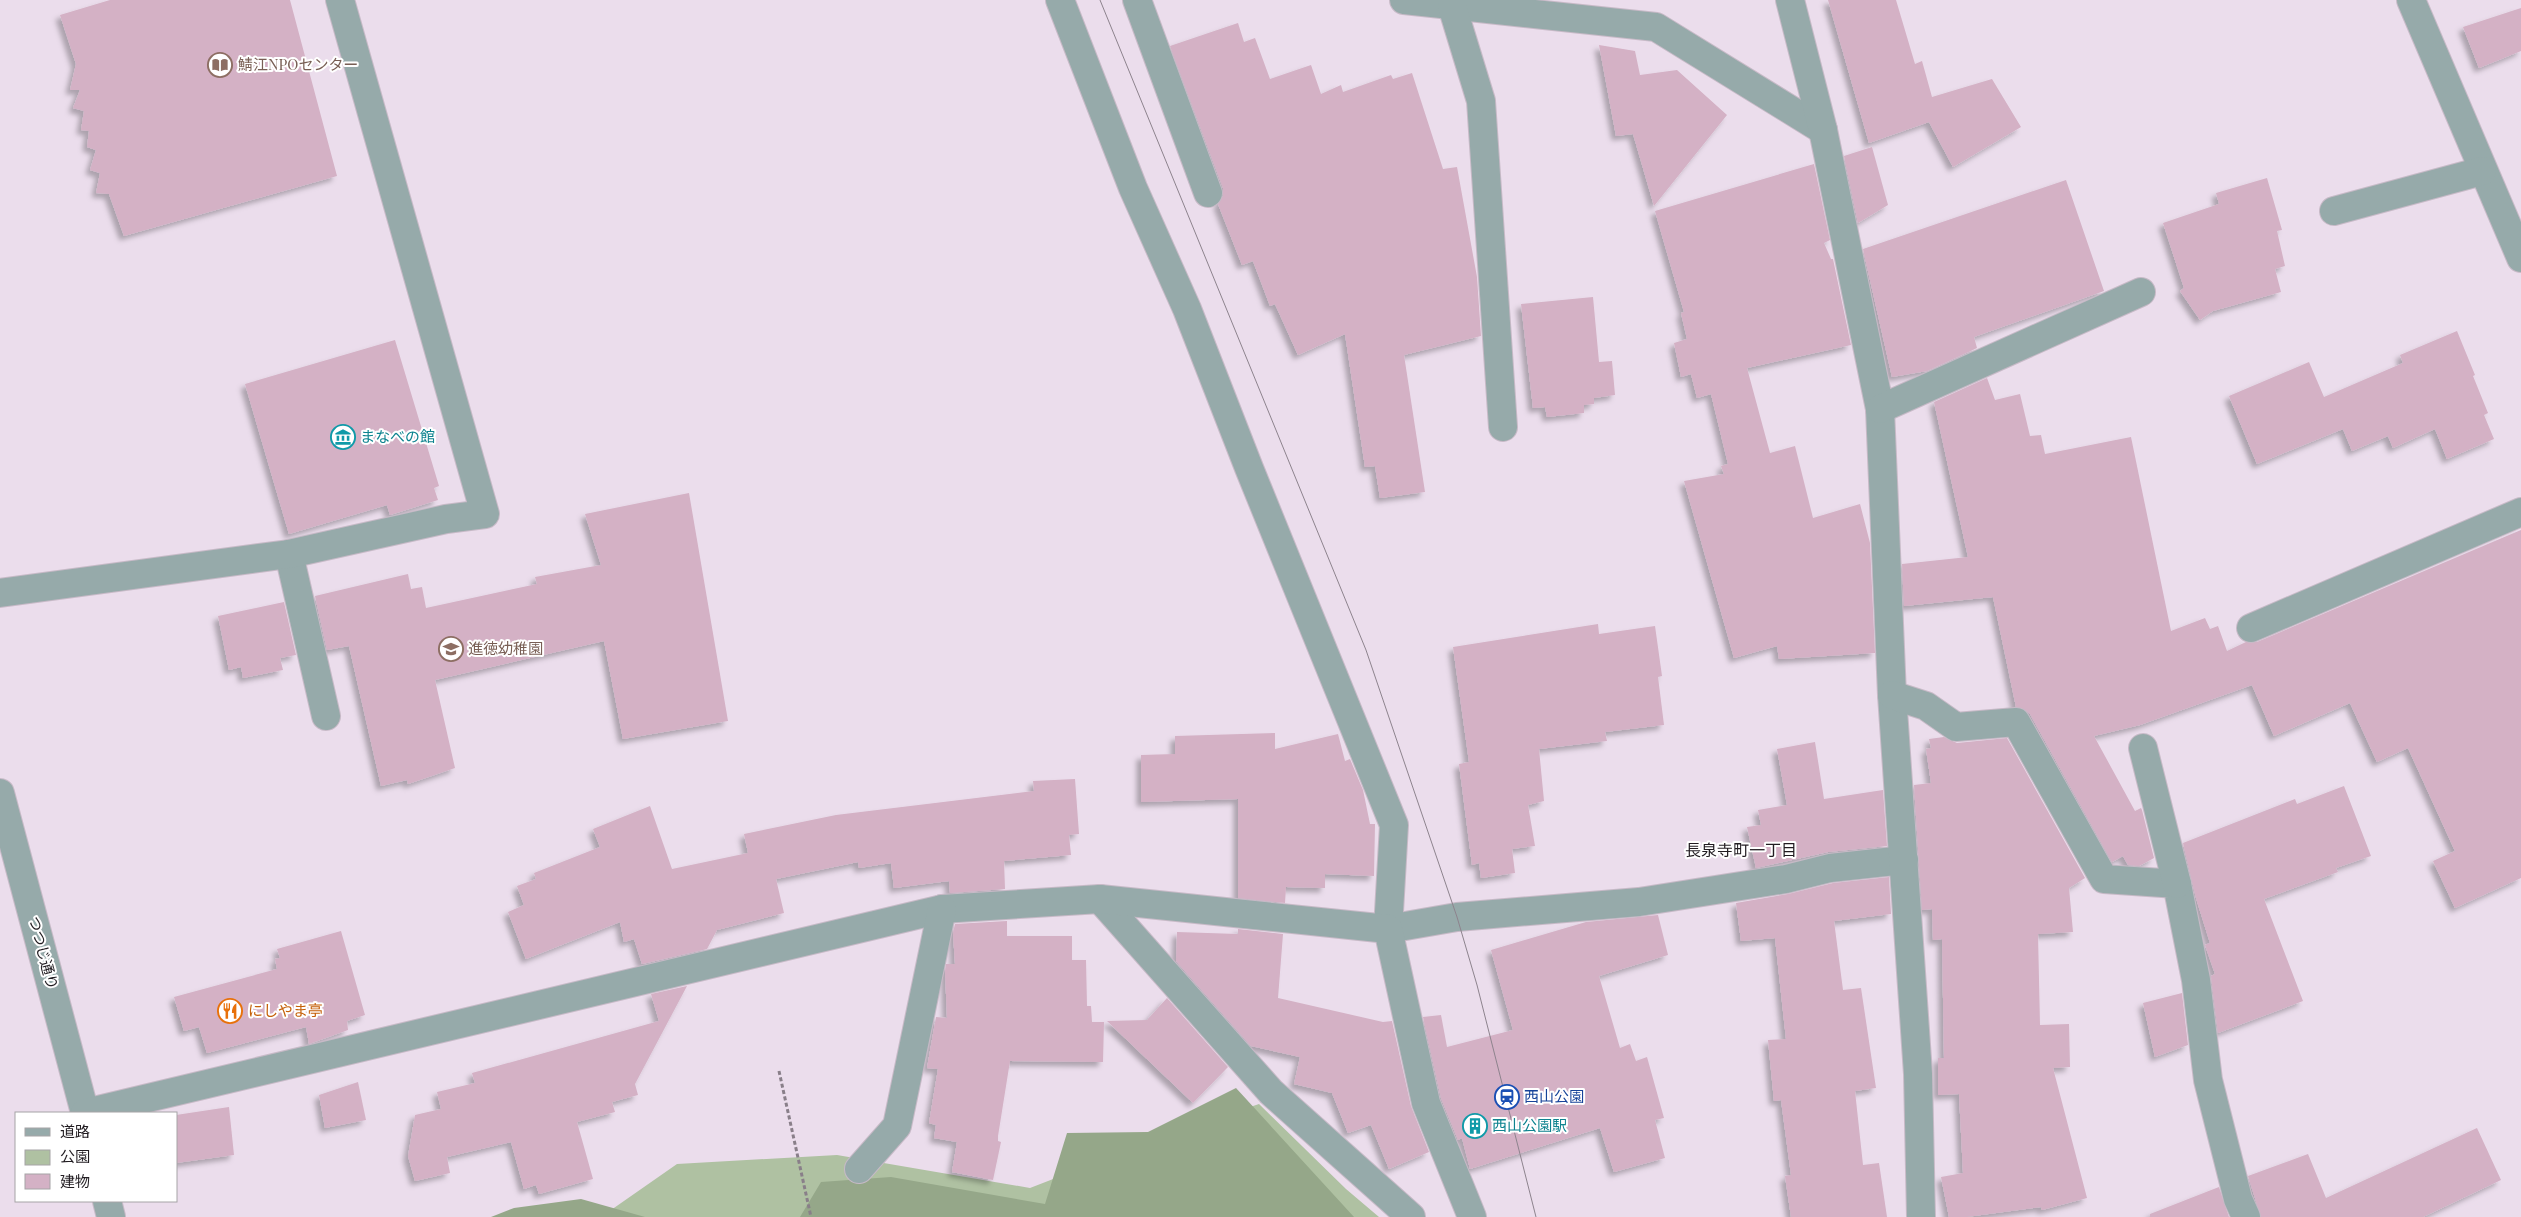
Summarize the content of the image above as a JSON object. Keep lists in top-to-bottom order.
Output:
{
  "streets": {
    "street": ["つつじ通り"]
  },
  "districts": ["長泉寺町一丁目"],
  "places": {
    "library": ["鯖江NPOセンター"],
    "museum": ["まなべの館"],
    "school or university": ["進徳幼稚園"],
    "restaurant": ["にしやま亭"],
    "station": ["西山公園"],
    "building": ["西山公園駅"]
  },
  "legend": ["道路", "公園", "建物"]
}
